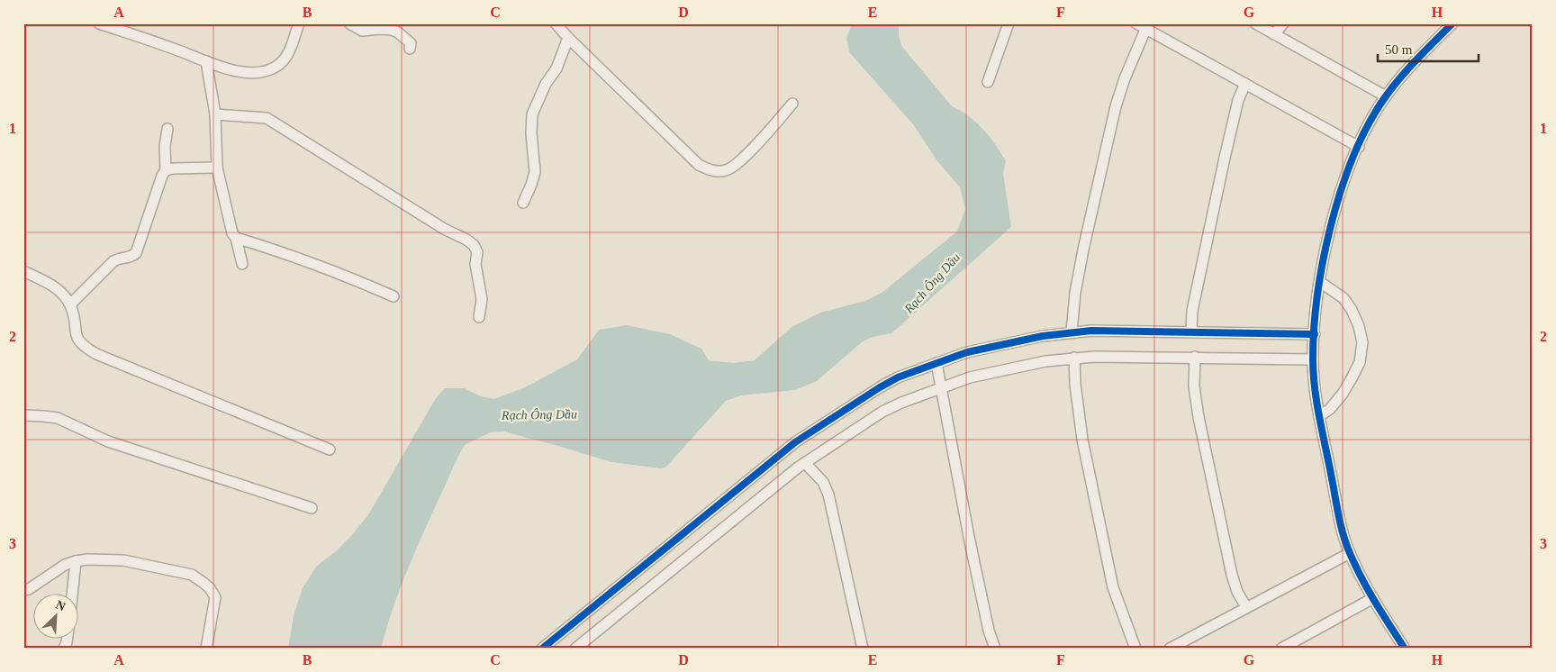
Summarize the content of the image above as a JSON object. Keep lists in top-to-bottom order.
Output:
{
  "water": ["Rạch Ông Dầu"],
  "scale_bar": "50 m",
  "north": "top right",
  "grid": {
    "columns": [
      "A",
      "B",
      "C",
      "D",
      "E",
      "F",
      "G",
      "H"
    ],
    "rows": ["1", "2", "3"]
  }
}
